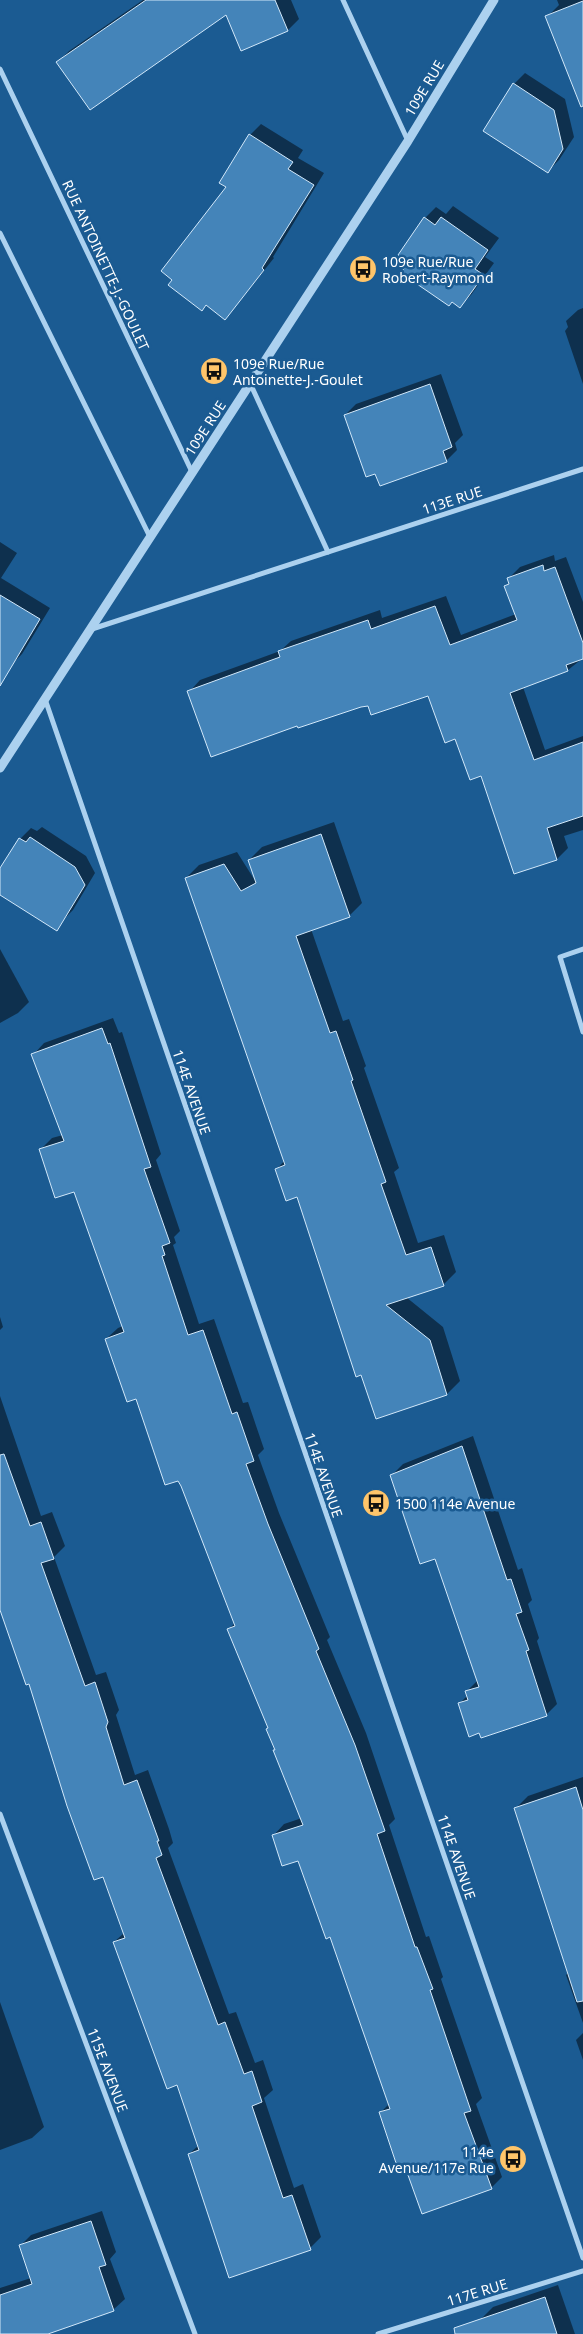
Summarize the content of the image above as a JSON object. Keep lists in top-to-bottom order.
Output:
{
  "streets": {
    "street": [
      "109E RUE",
      "RUE ANTOINETTE-J.-GOULET",
      "113E RUE",
      "114E AVENUE",
      "115E AVENUE",
      "117E RUE"
    ]
  },
  "crossings": [
    ["109E RUE", "RUE ANTOINETTE-J.-GOULET"],
    ["109E RUE", "113E RUE"],
    ["109E RUE", "114E AVENUE"]
  ],
  "places": {
    "bus stop": [
      "109e Rue/Rue Robert-Raymond",
      "109e Rue/Rue Antoinette-J.-Goulet",
      "1500 114e Avenue",
      "114e Avenue/117e Rue"
    ]
  }
}
